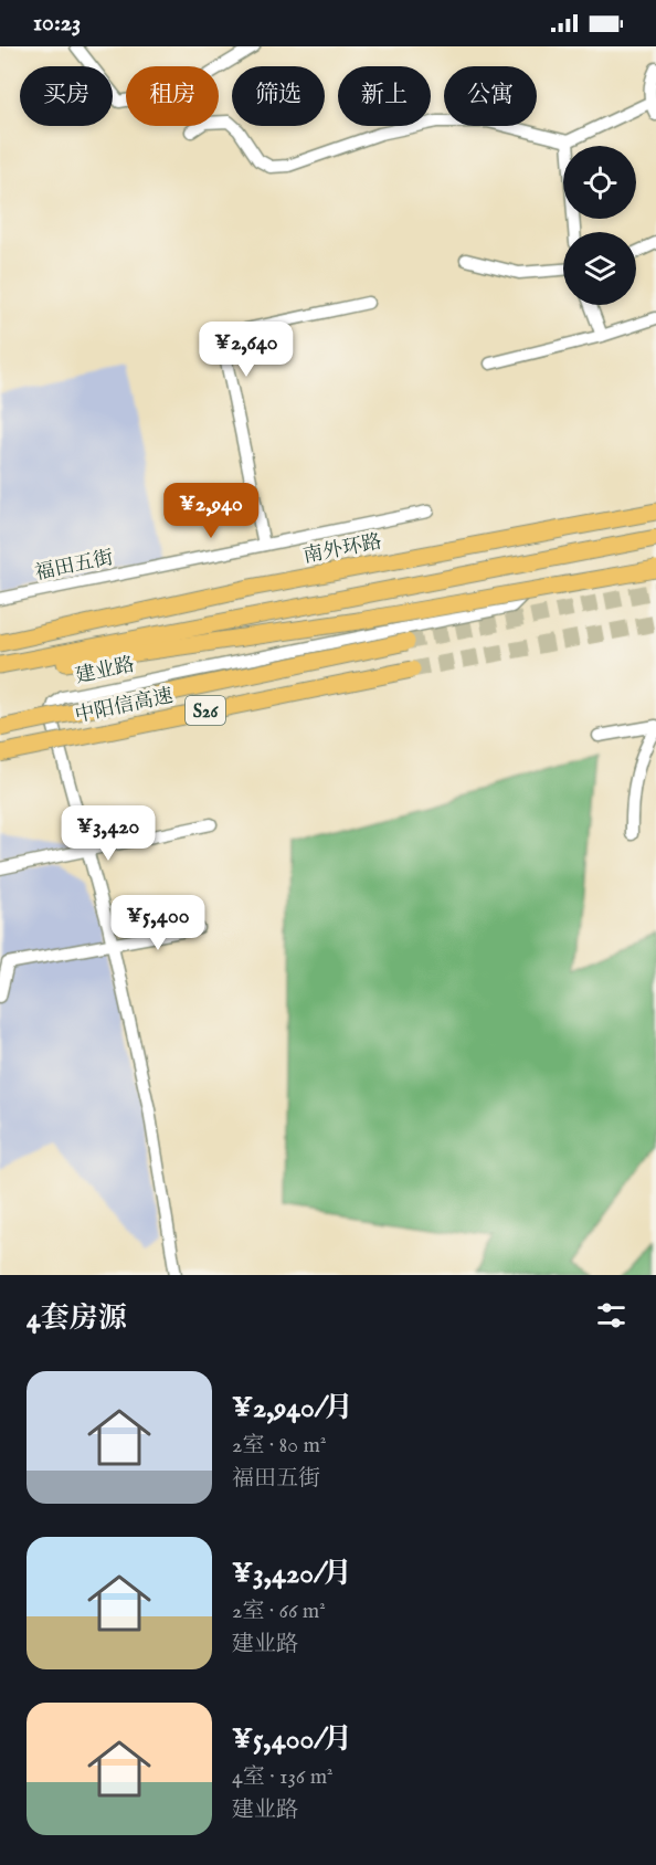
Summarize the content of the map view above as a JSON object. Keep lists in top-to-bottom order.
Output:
{
  "streets": {
    "highway": ["南外环路", "中阳信高速", "S26"],
    "street": ["福田五街", "建业路"]
  },
  "page": {
    "status": "10:23",
    "chip": [
      "买房",
      "租房",
      "筛选",
      "新上",
      "公寓"
    ],
    "price": [
      "¥2,640",
      "¥2,940",
      "¥3,420",
      "¥5,400"
    ],
    "heading": "4套房源",
    "list": [
      {
        "name": "¥2,940/月",
        "note": "2室 · 80 m² · 福田五街"
      },
      {
        "name": "¥3,420/月",
        "note": "2室 · 66 m² · 建业路"
      },
      {
        "name": "¥5,400/月",
        "note": "4室 · 136 m² · 建业路"
      }
    ]
  }
}
